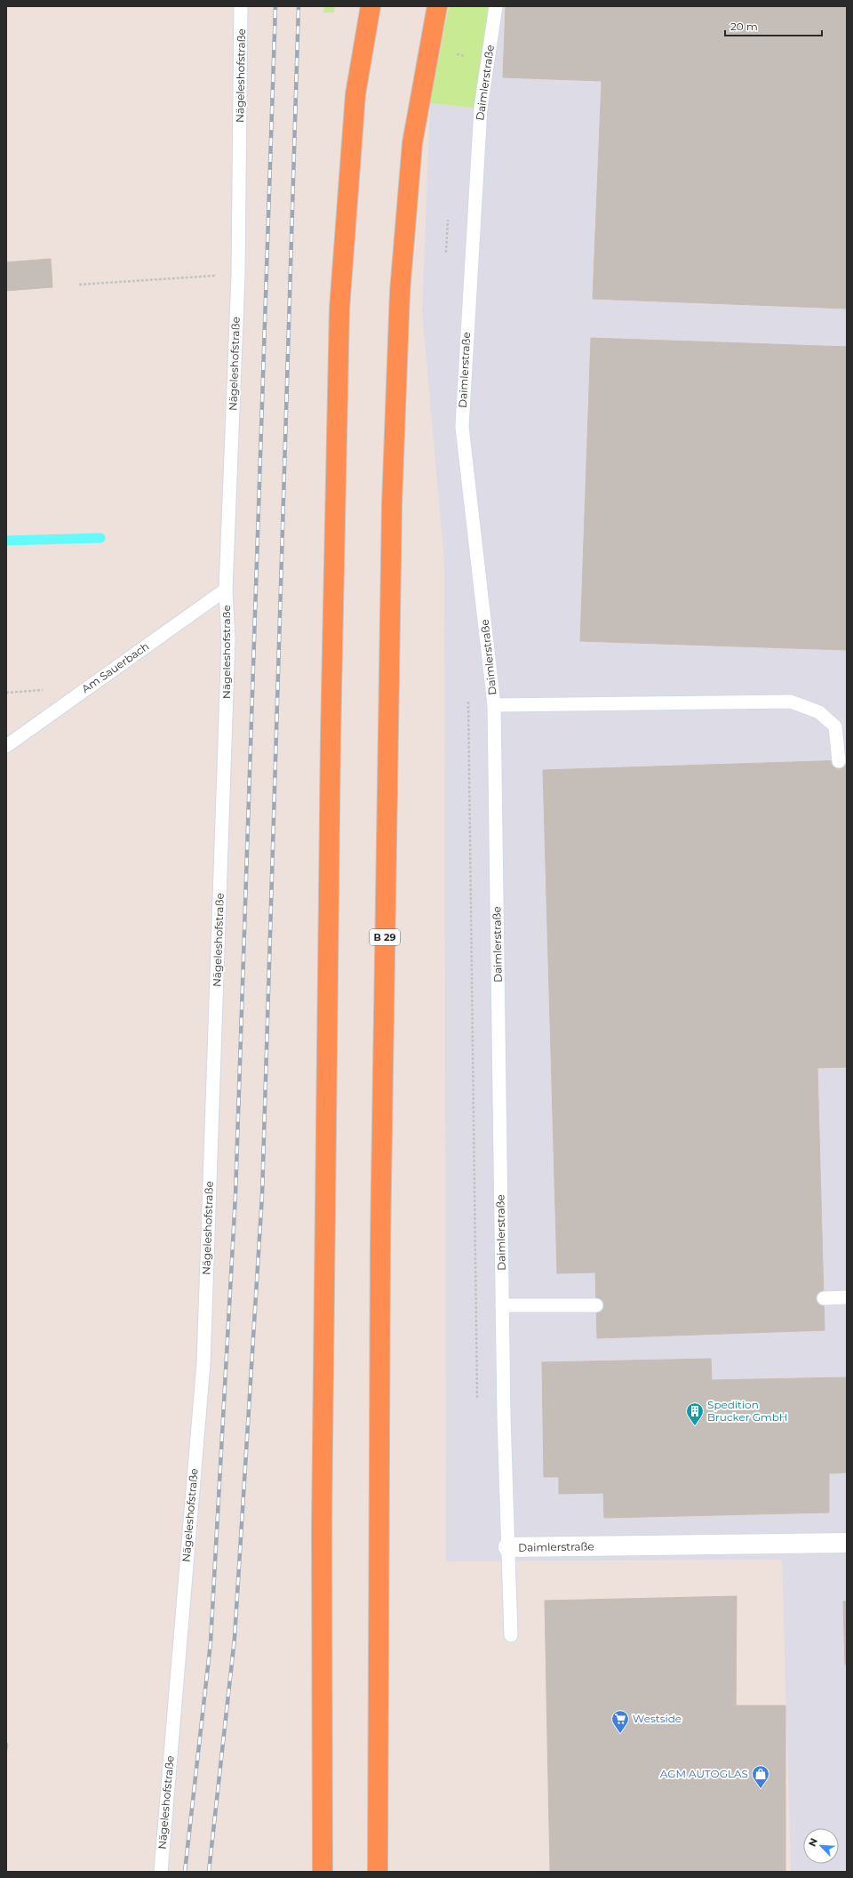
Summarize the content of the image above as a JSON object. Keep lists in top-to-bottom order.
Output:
{
  "streets": {
    "highway": ["B 29"],
    "street": ["Daimlerstraße"],
    "lane": ["Nägeleshofstraße", "Am Sauerbach"]
  },
  "crossings": [
    ["Nägeleshofstraße", "Am Sauerbach"]
  ],
  "places": {
    "building": ["Spedition Brucker GmbH"],
    "supermarket": ["Westside"],
    "shop": ["AGM AUTOGLAS"]
  },
  "scale_bar": "20 m",
  "north": "top left"
}
